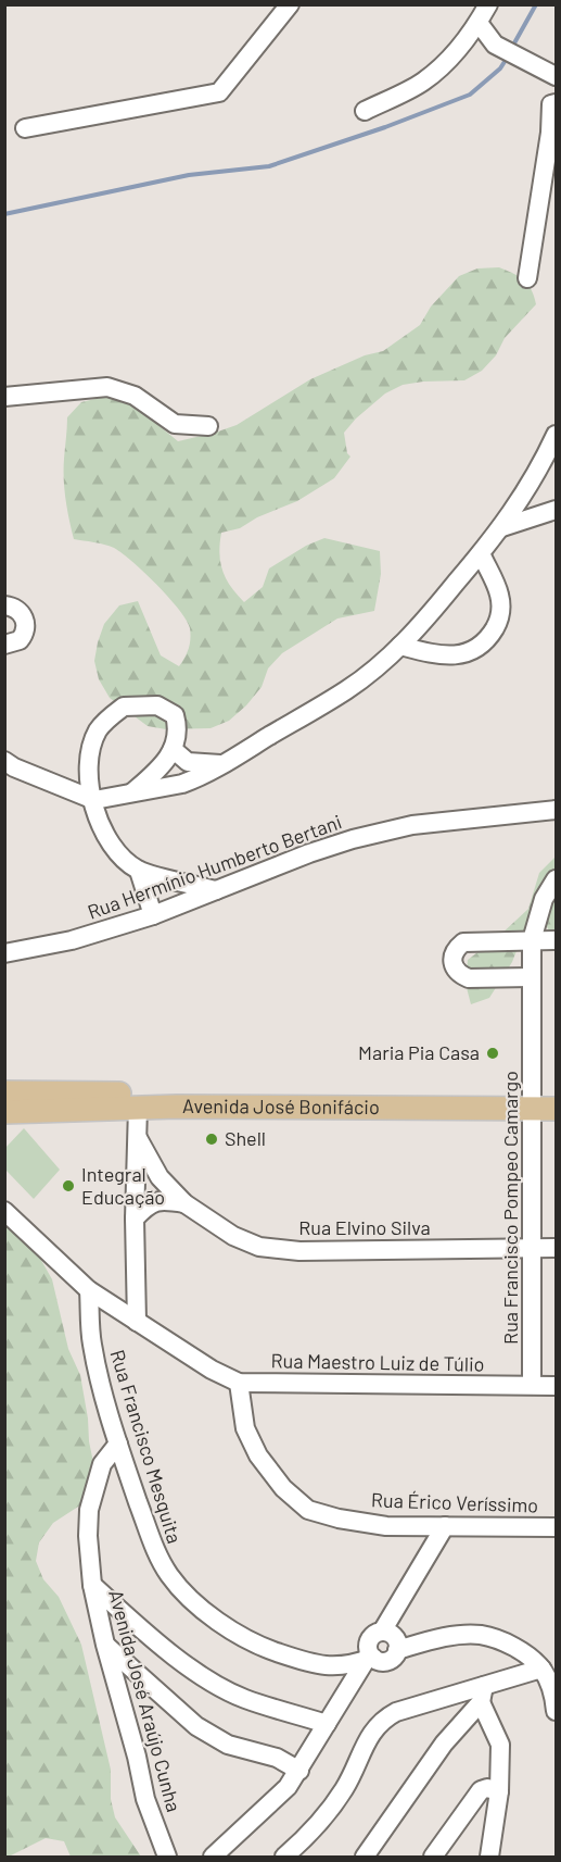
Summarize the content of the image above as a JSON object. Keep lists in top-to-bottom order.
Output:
{
  "streets": {
    "main road": ["Avenida José Bonifácio"],
    "street": [
      "Rua Hermínio Humberto Bertani",
      "Rua Francisco Pompeo Camargo",
      "Rua Elvino Silva",
      "Rua Maestro Luiz de Túlio",
      "Rua Francisco Mesquita",
      "Rua Érico Veríssimo",
      "Avenida José Araújo Cunha"
    ]
  },
  "crossings": [
    ["Avenida José Bonifácio", "Rua Francisco Pompeo Camargo"],
    ["Avenida José Bonifácio", "Rua Francisco Mesquita"],
    ["Rua Francisco Pompeo Camargo", "Rua Elvino Silva"],
    ["Rua Francisco Pompeo Camargo", "Rua Maestro Luiz de Túlio"],
    ["Rua Elvino Silva", "Rua Francisco Mesquita"],
    ["Rua Maestro Luiz de Túlio", "Rua Érico Veríssimo"],
    ["Rua Francisco Mesquita", "Avenida José Araújo Cunha"]
  ],
  "places": ["Maria Pia Casa", "Shell", "Integral Educação"]
}
